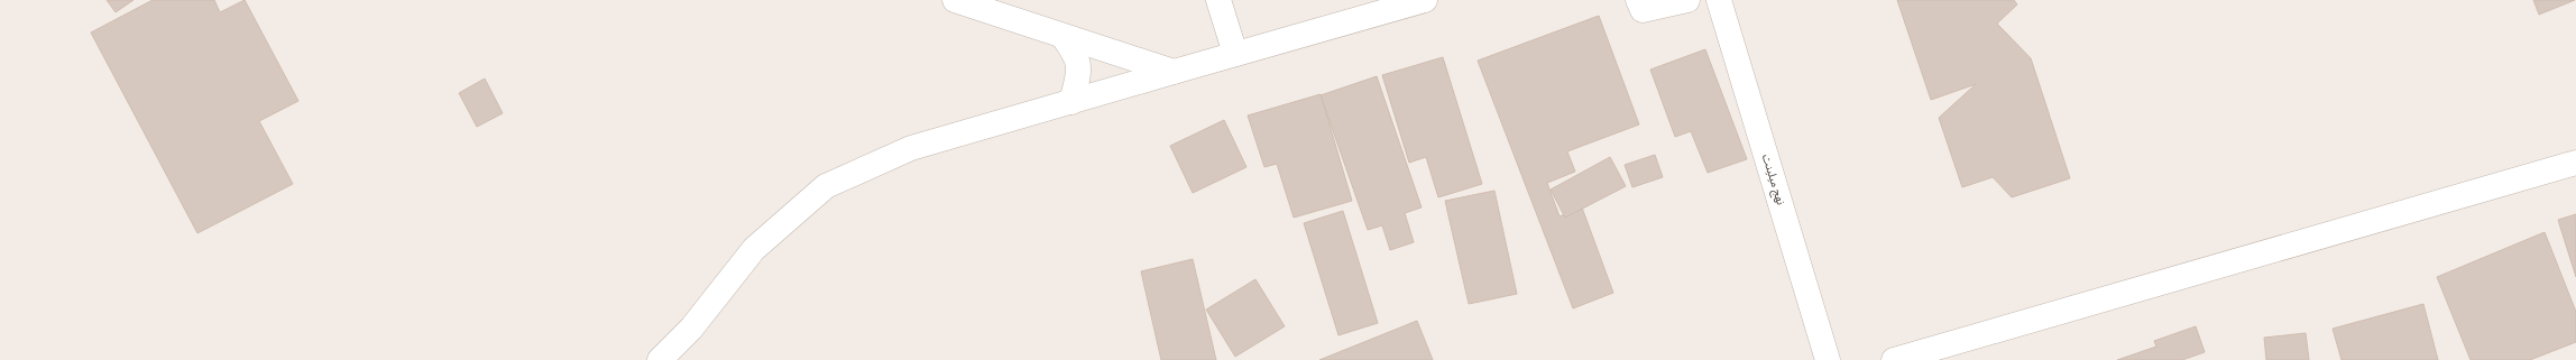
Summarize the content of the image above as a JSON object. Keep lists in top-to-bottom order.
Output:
{
  "streets": {
    "street": ["نهج ميلينت"]
  }
}
